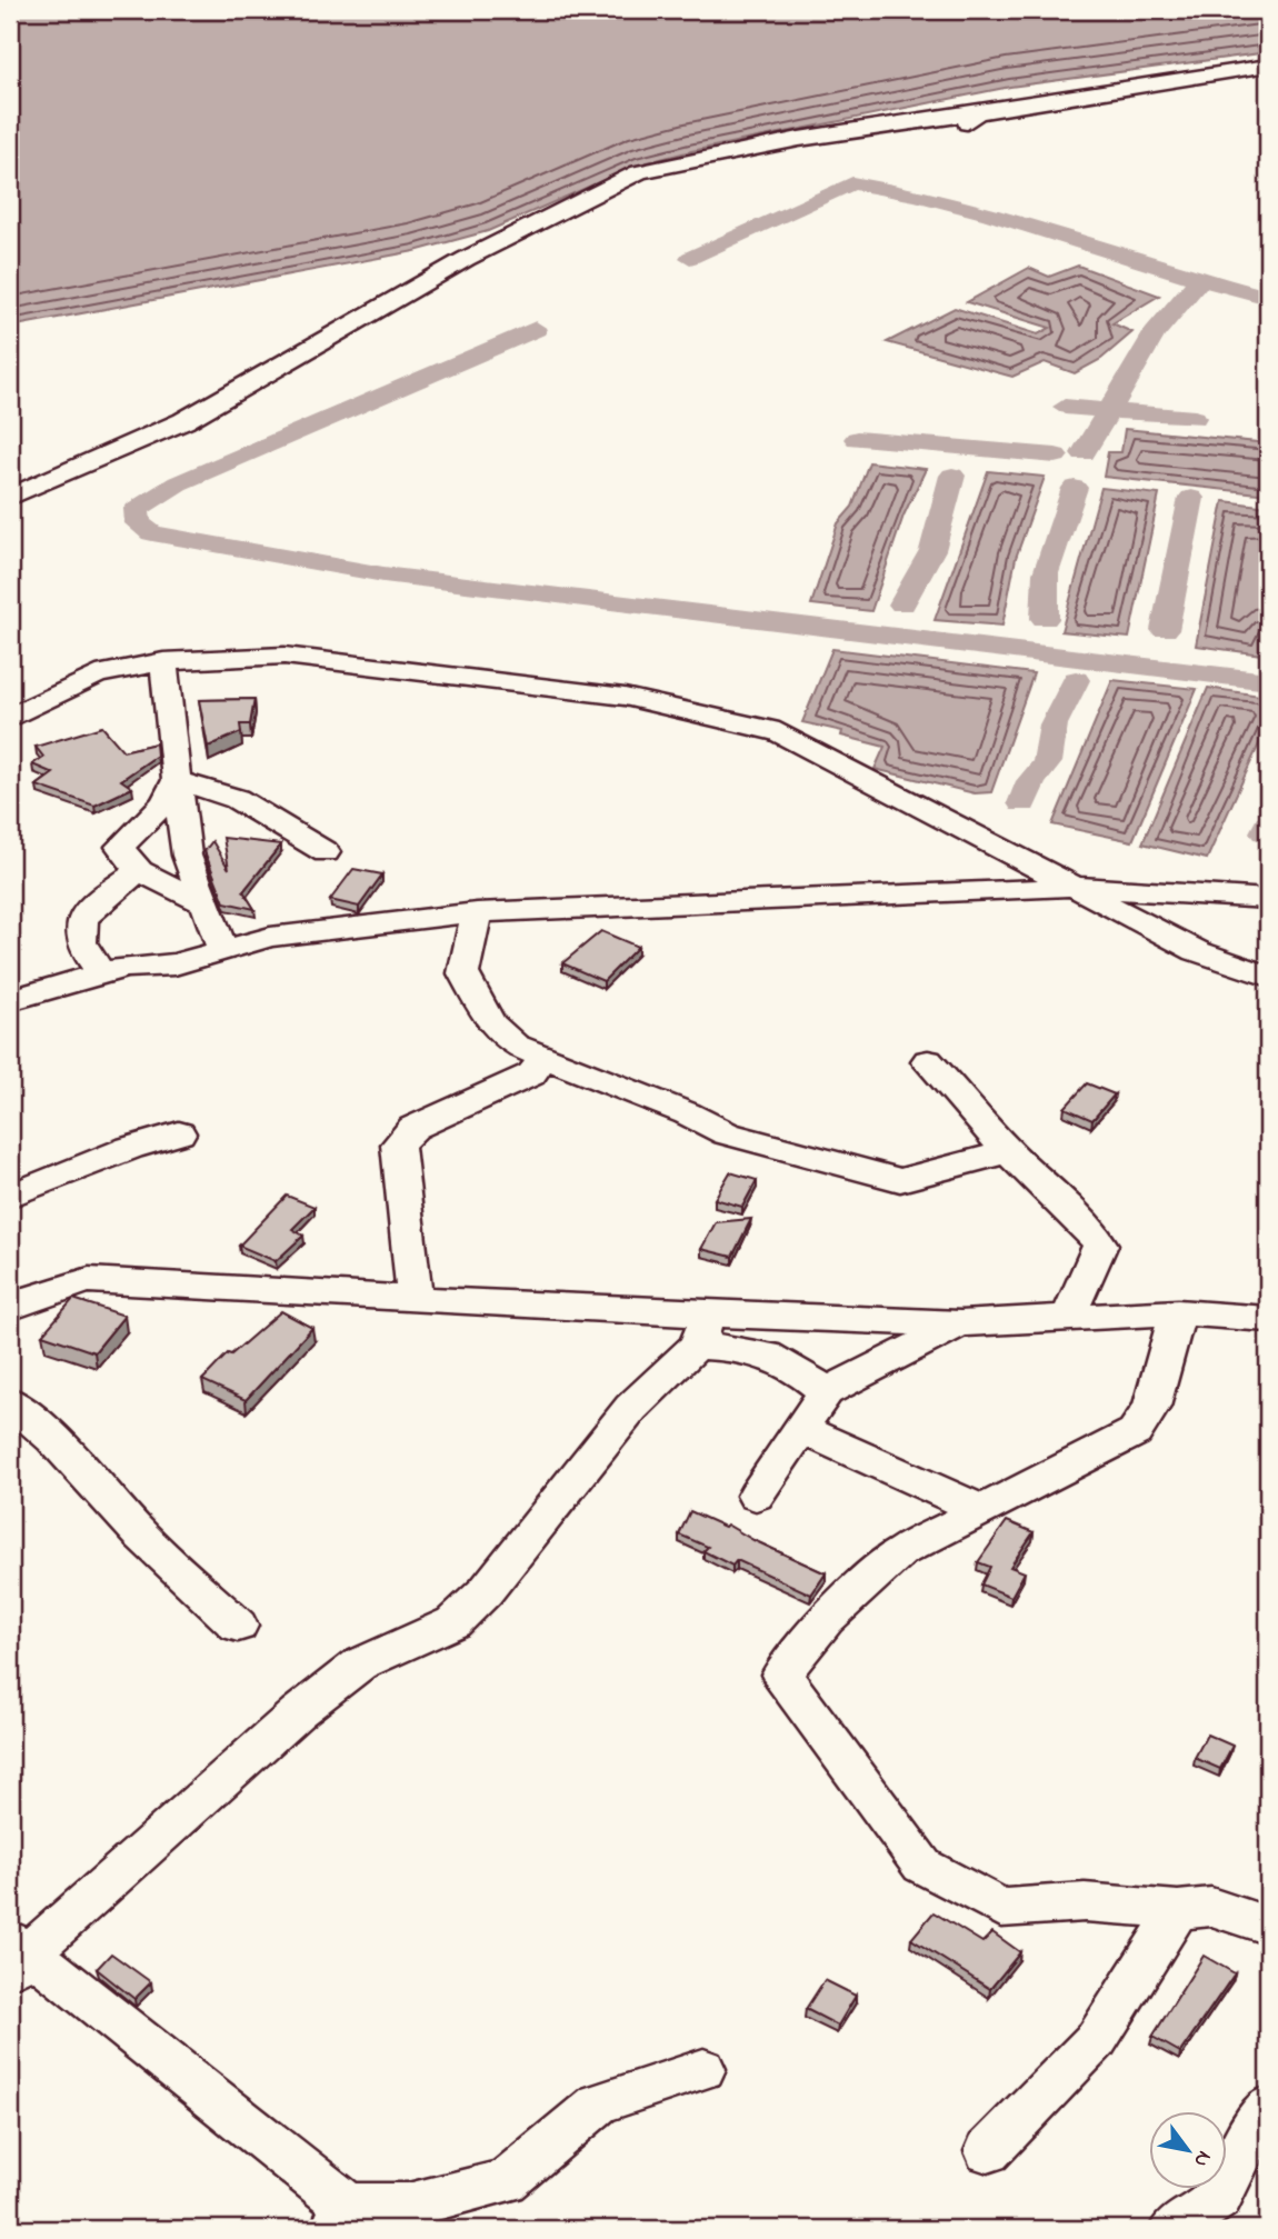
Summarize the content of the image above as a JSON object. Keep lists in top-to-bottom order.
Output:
{
  "north": "bottom right"
}
